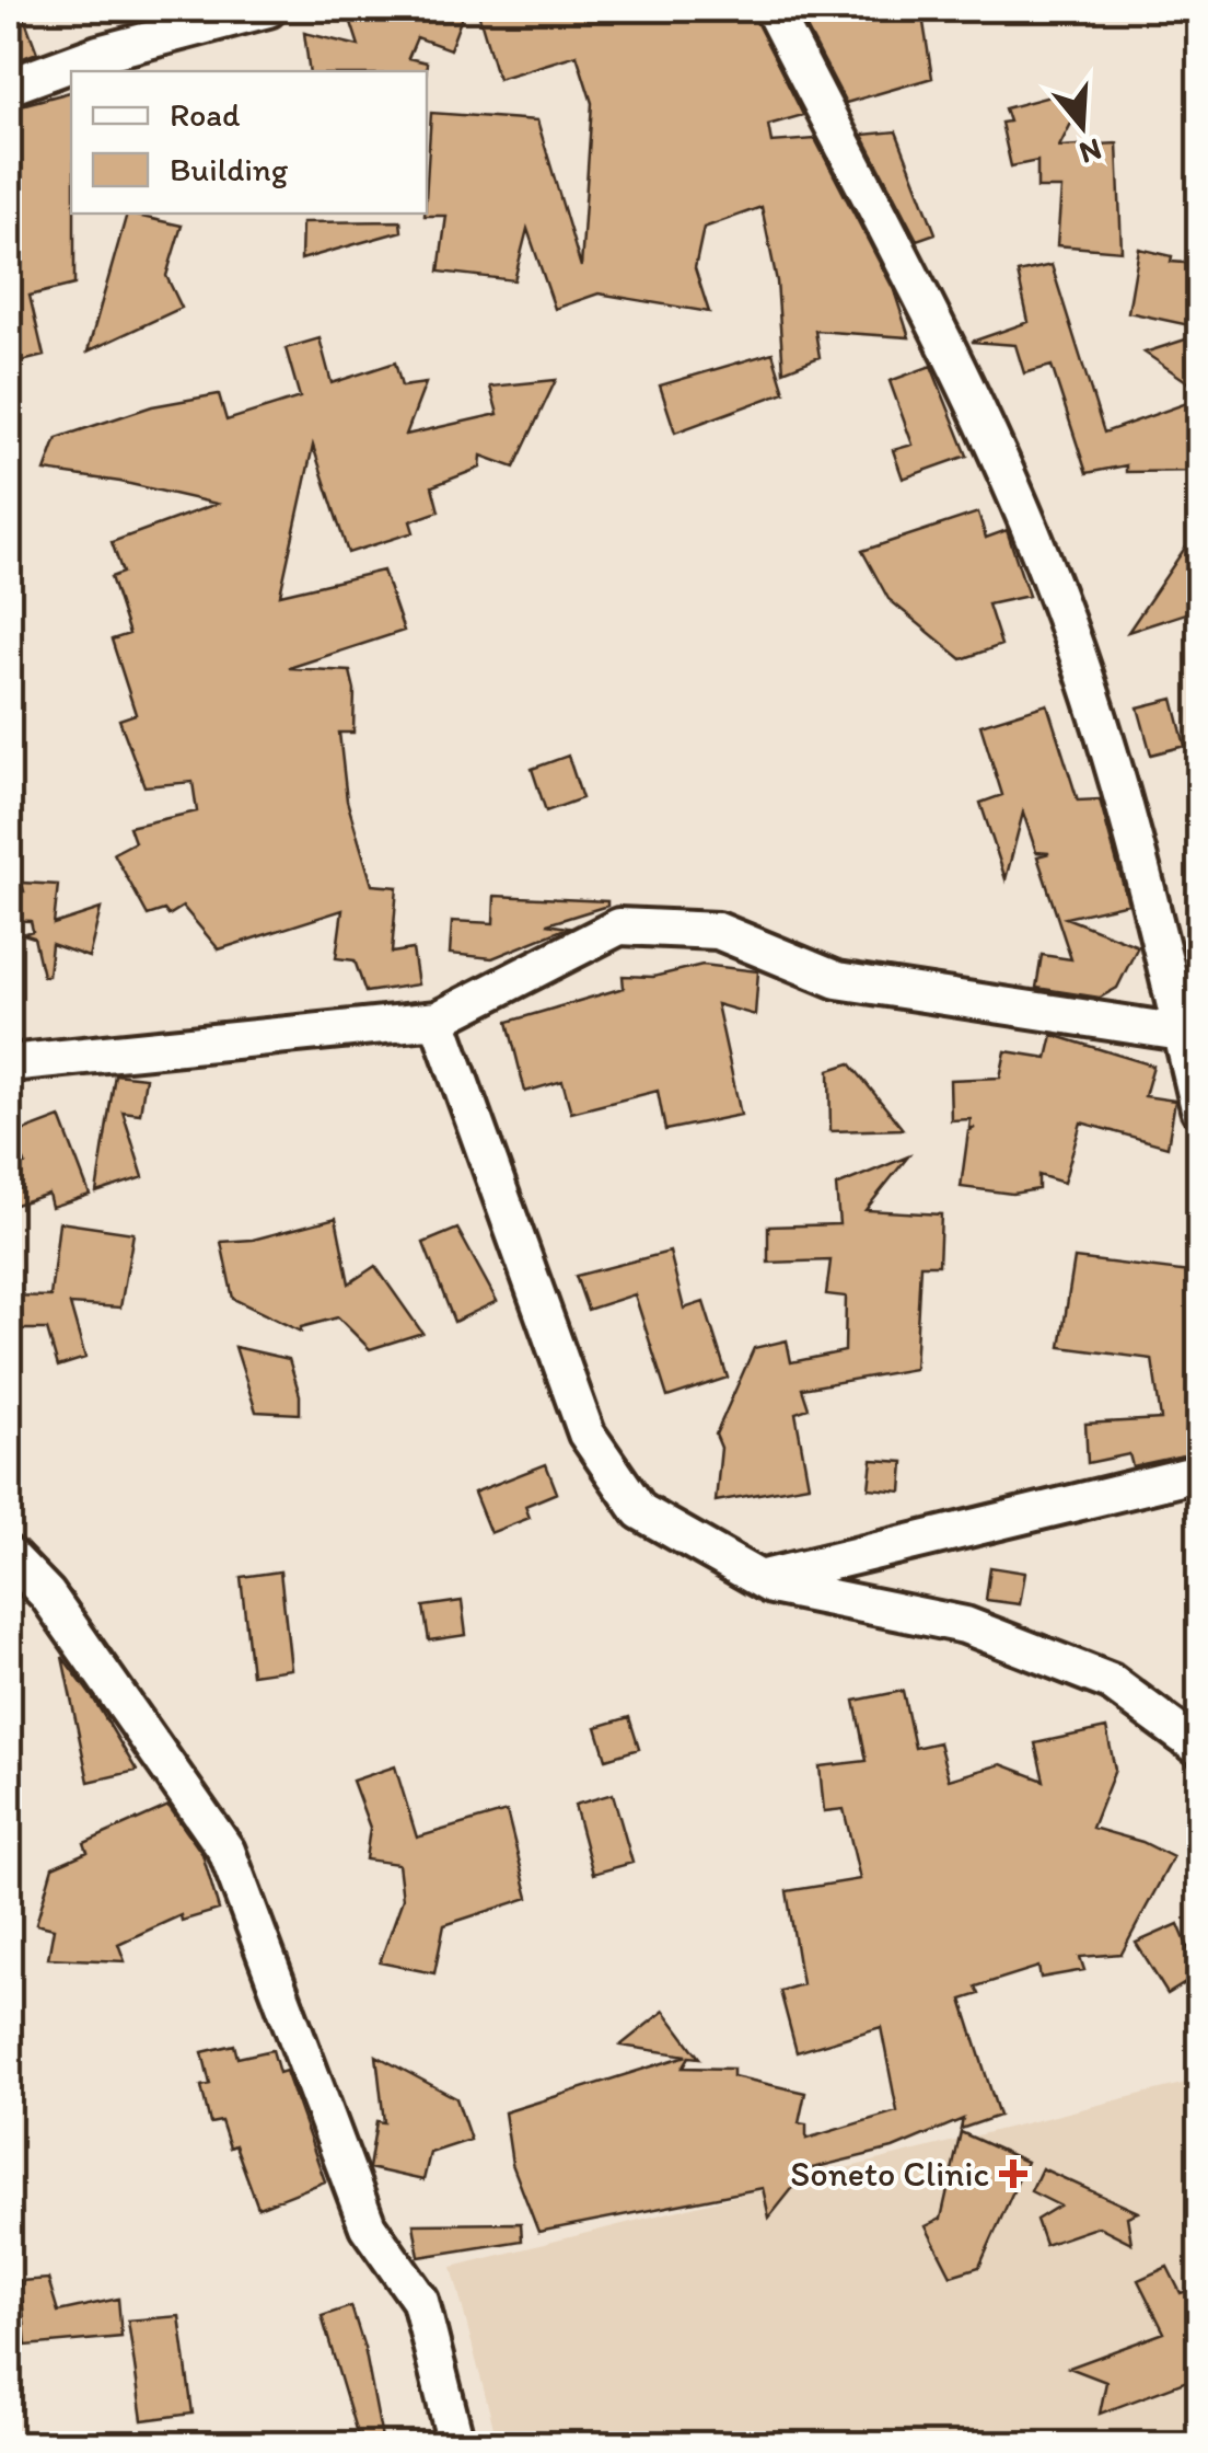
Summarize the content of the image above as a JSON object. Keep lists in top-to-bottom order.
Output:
{
  "places": {
    "health": ["Soneto Clinic"]
  },
  "legend": ["Road", "Building"],
  "north": "bottom"
}
